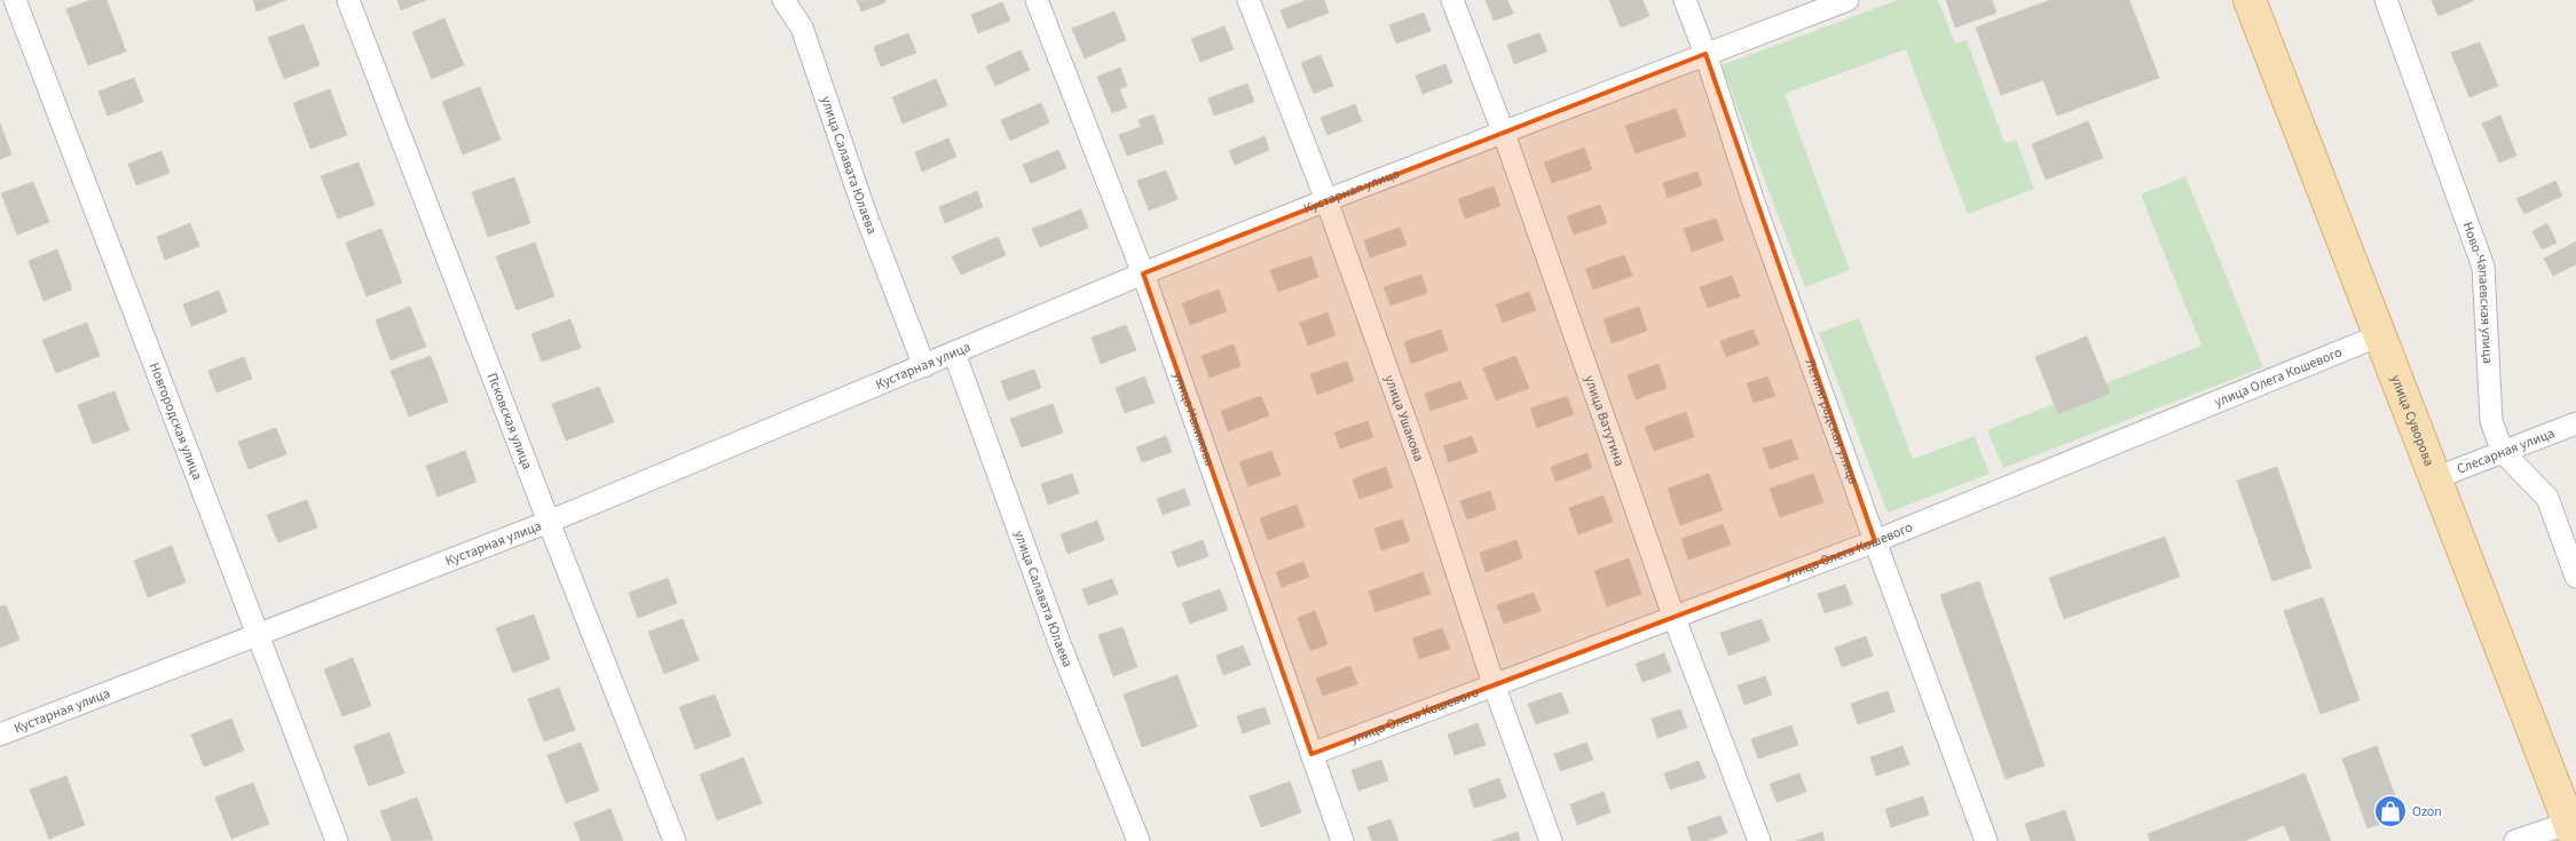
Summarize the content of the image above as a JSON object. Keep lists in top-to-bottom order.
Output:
{
  "streets": {
    "main road": ["улица Суворова"],
    "street": [
      "улица Салавата Юлаева",
      "Кустарная улица",
      "Ново-Чапаевская улица",
      "улица Олега Кошевого",
      "улица Нахимова",
      "улица Ушакова",
      "Новгородская улица",
      "Псковская улица",
      "улица Ватутина",
      "Ленинградская улица",
      "Слесарная улица"
    ]
  },
  "crossings": [
    ["улица Салавата Юлаева", "Кустарная улица"],
    ["Кустарная улица", "улица Нахимова"],
    ["Кустарная улица", "улица Ушакова"],
    ["Кустарная улица", "Новгородская улица"],
    ["Кустарная улица", "Псковская улица"],
    ["Кустарная улица", "улица Ватутина"],
    ["Кустарная улица", "Ленинградская улица"],
    ["Ново-Чапаевская улица", "Слесарная улица"],
    ["улица Олега Кошевого", "улица Нахимова"],
    ["улица Олега Кошевого", "улица Ушакова"],
    ["улица Олега Кошевого", "улица Суворова"],
    ["улица Олега Кошевого", "улица Ватутина"],
    ["улица Олега Кошевого", "Ленинградская улица"],
    ["улица Суворова", "Слесарная улица"]
  ],
  "places": {
    "shop": ["Ozon"]
  }
}
